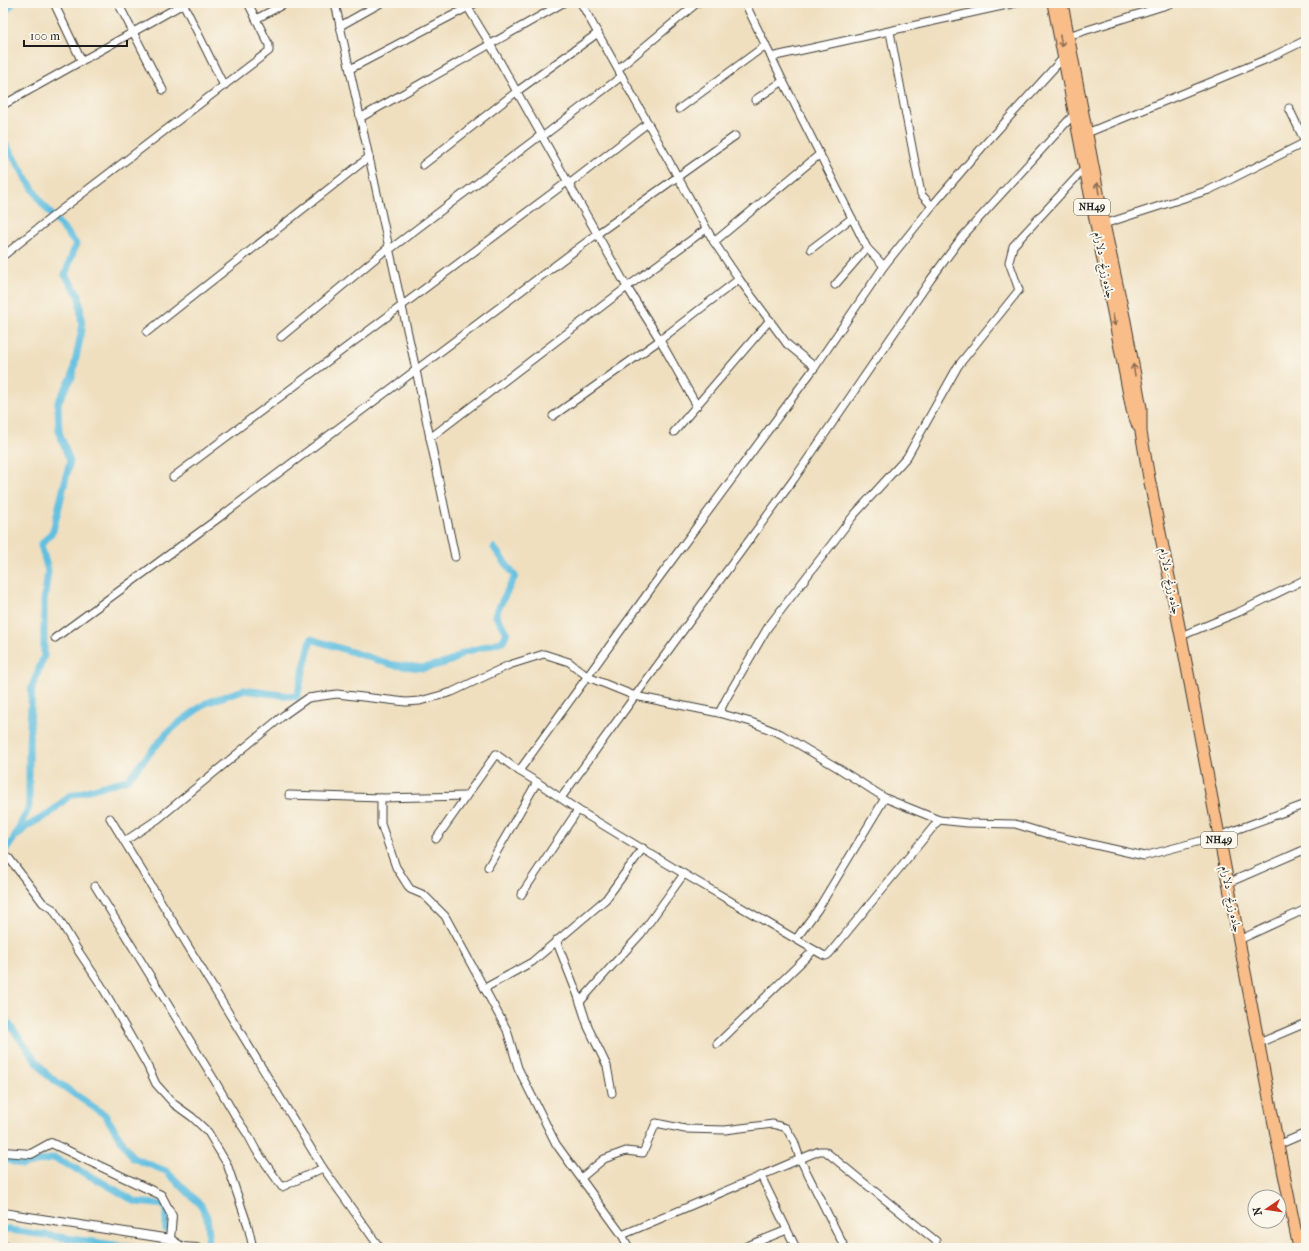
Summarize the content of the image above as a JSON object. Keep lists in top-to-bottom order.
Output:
{
  "streets": {
    "highway": ["NH49", "جاده زرنج - دلارام"]
  },
  "scale_bar": "100 m",
  "north": "left"
}
